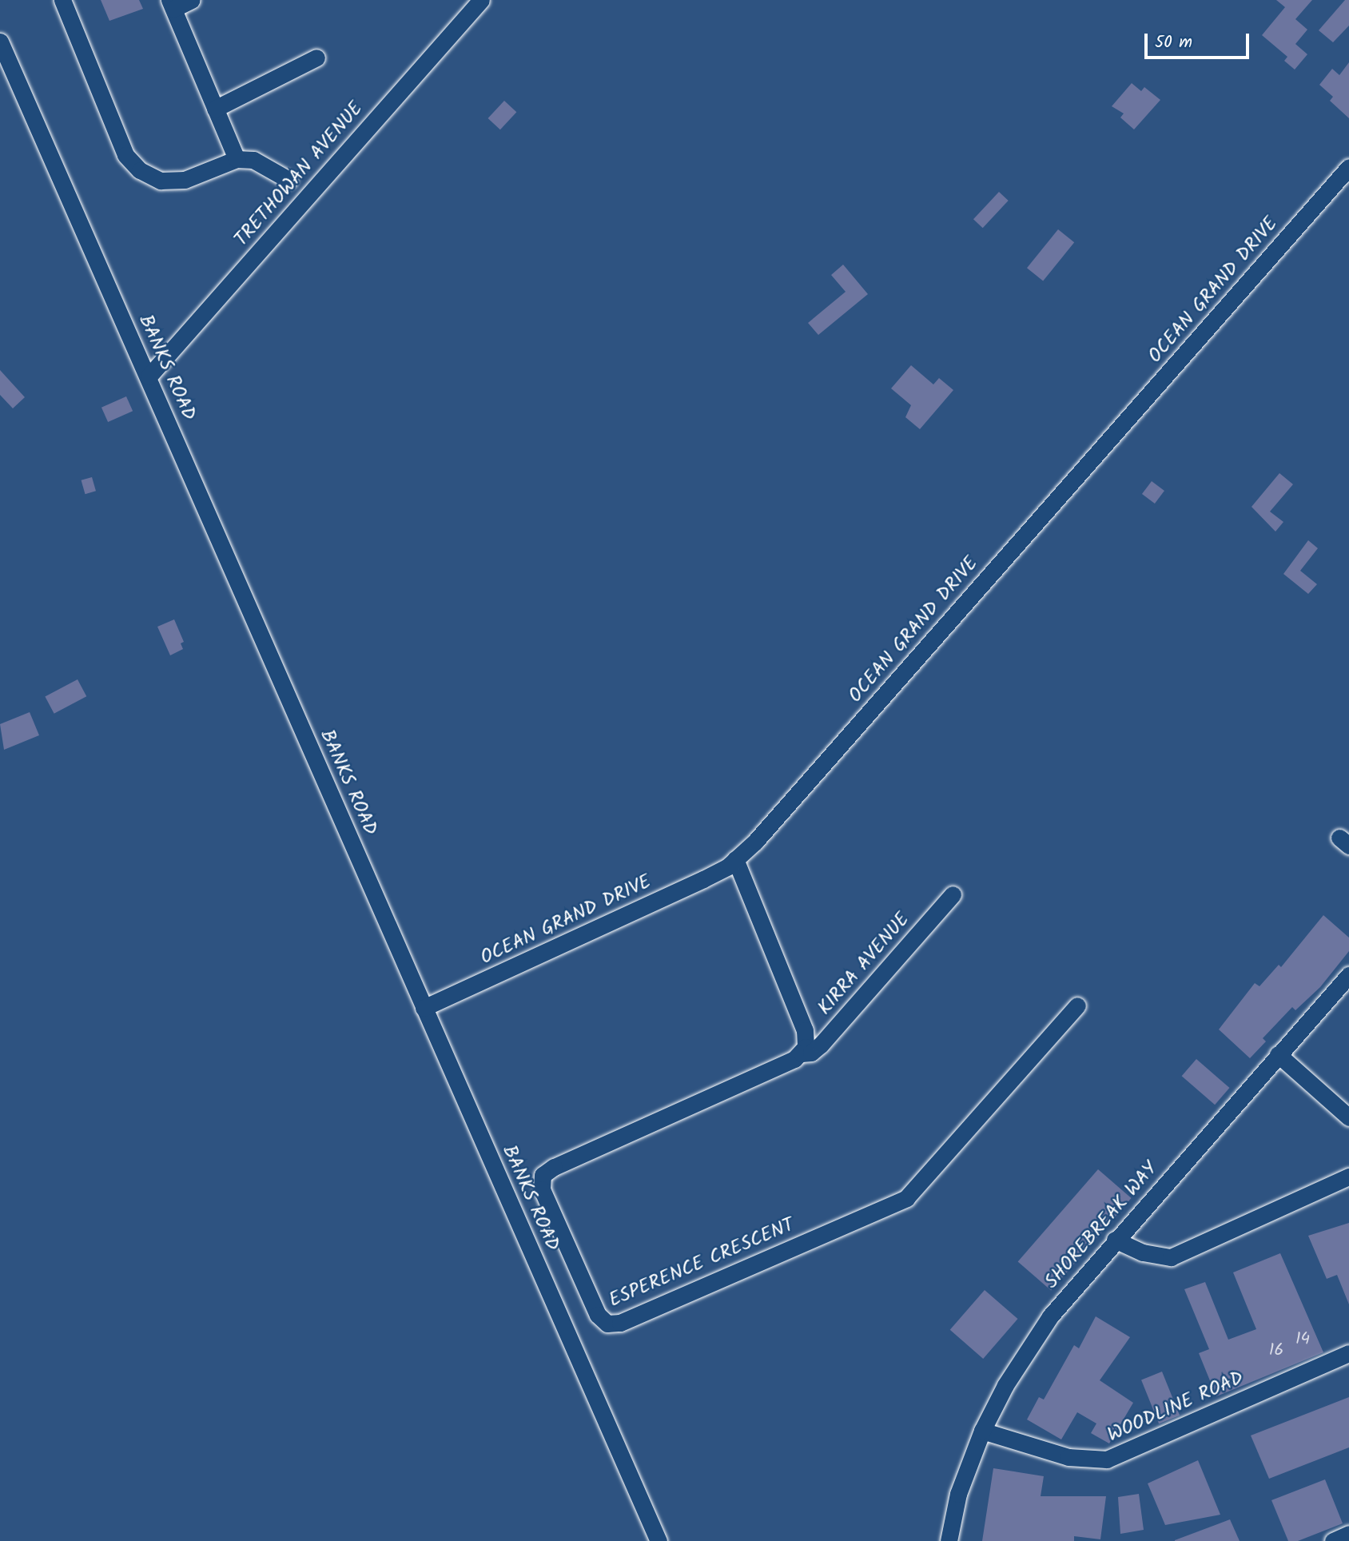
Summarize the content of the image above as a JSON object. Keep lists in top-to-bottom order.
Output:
{
  "streets": {
    "street": [
      "TRETHOWAN AVENUE",
      "OCEAN GRAND DRIVE",
      "BANKS ROAD",
      "KIRRA AVENUE",
      "SHOREBREAK WAY",
      "ESPERENCE CRESCENT",
      "WOODLINE ROAD"
    ]
  },
  "crossings": [
    ["TRETHOWAN AVENUE", "BANKS ROAD"],
    ["OCEAN GRAND DRIVE", "BANKS ROAD"],
    ["KIRRA AVENUE", "ESPERENCE CRESCENT"],
    ["SHOREBREAK WAY", "WOODLINE ROAD"]
  ],
  "house_numbers": ["14", "16"],
  "scale_bar": "50 m"
}
